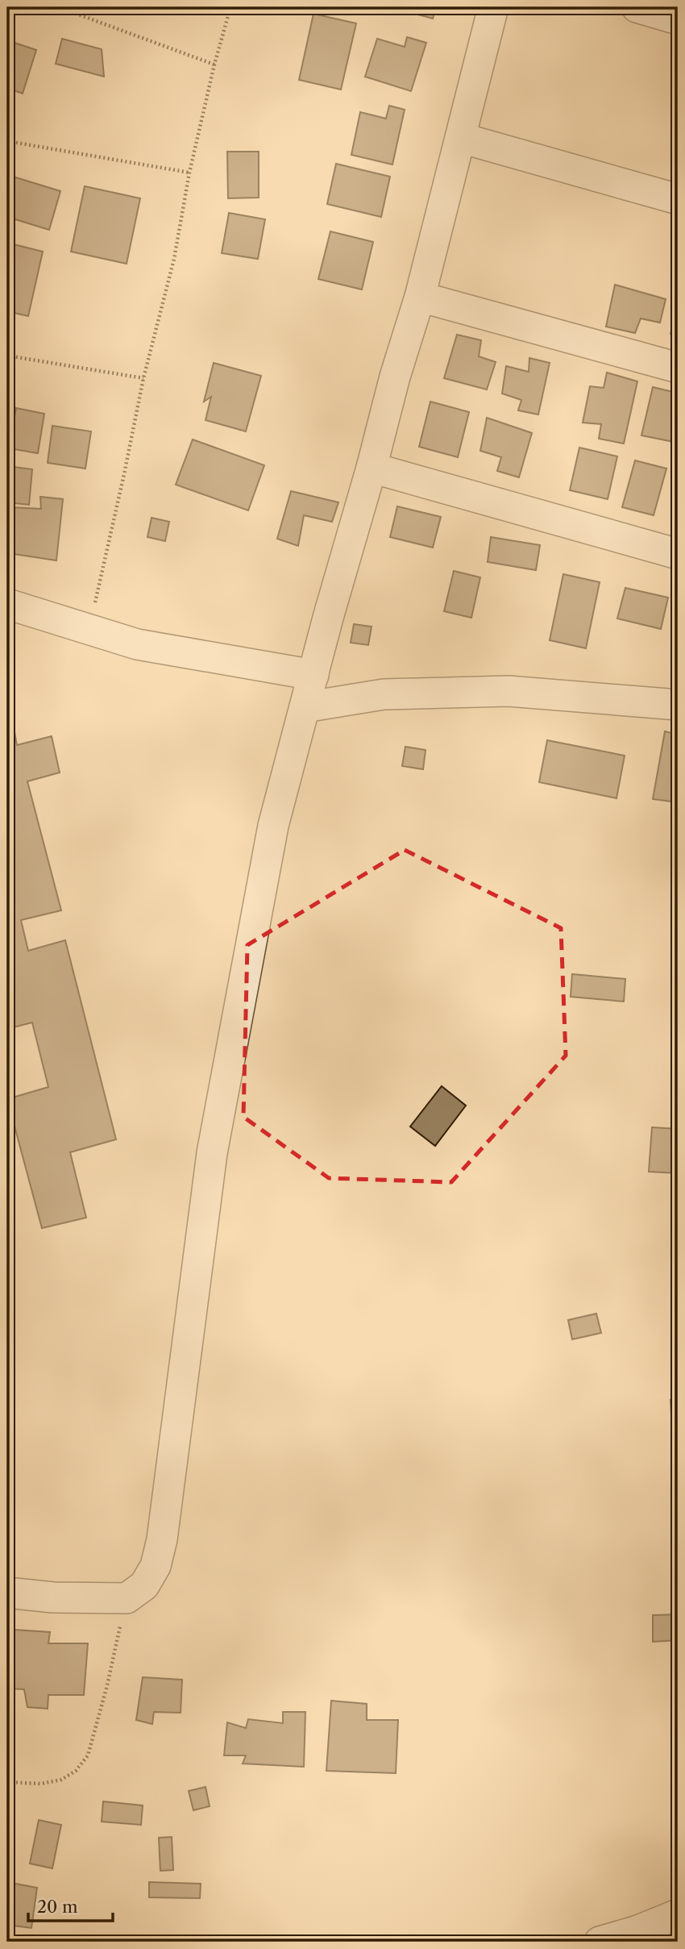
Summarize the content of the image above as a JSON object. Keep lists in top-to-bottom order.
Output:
{
  "scale_bar": "20 m"
}
